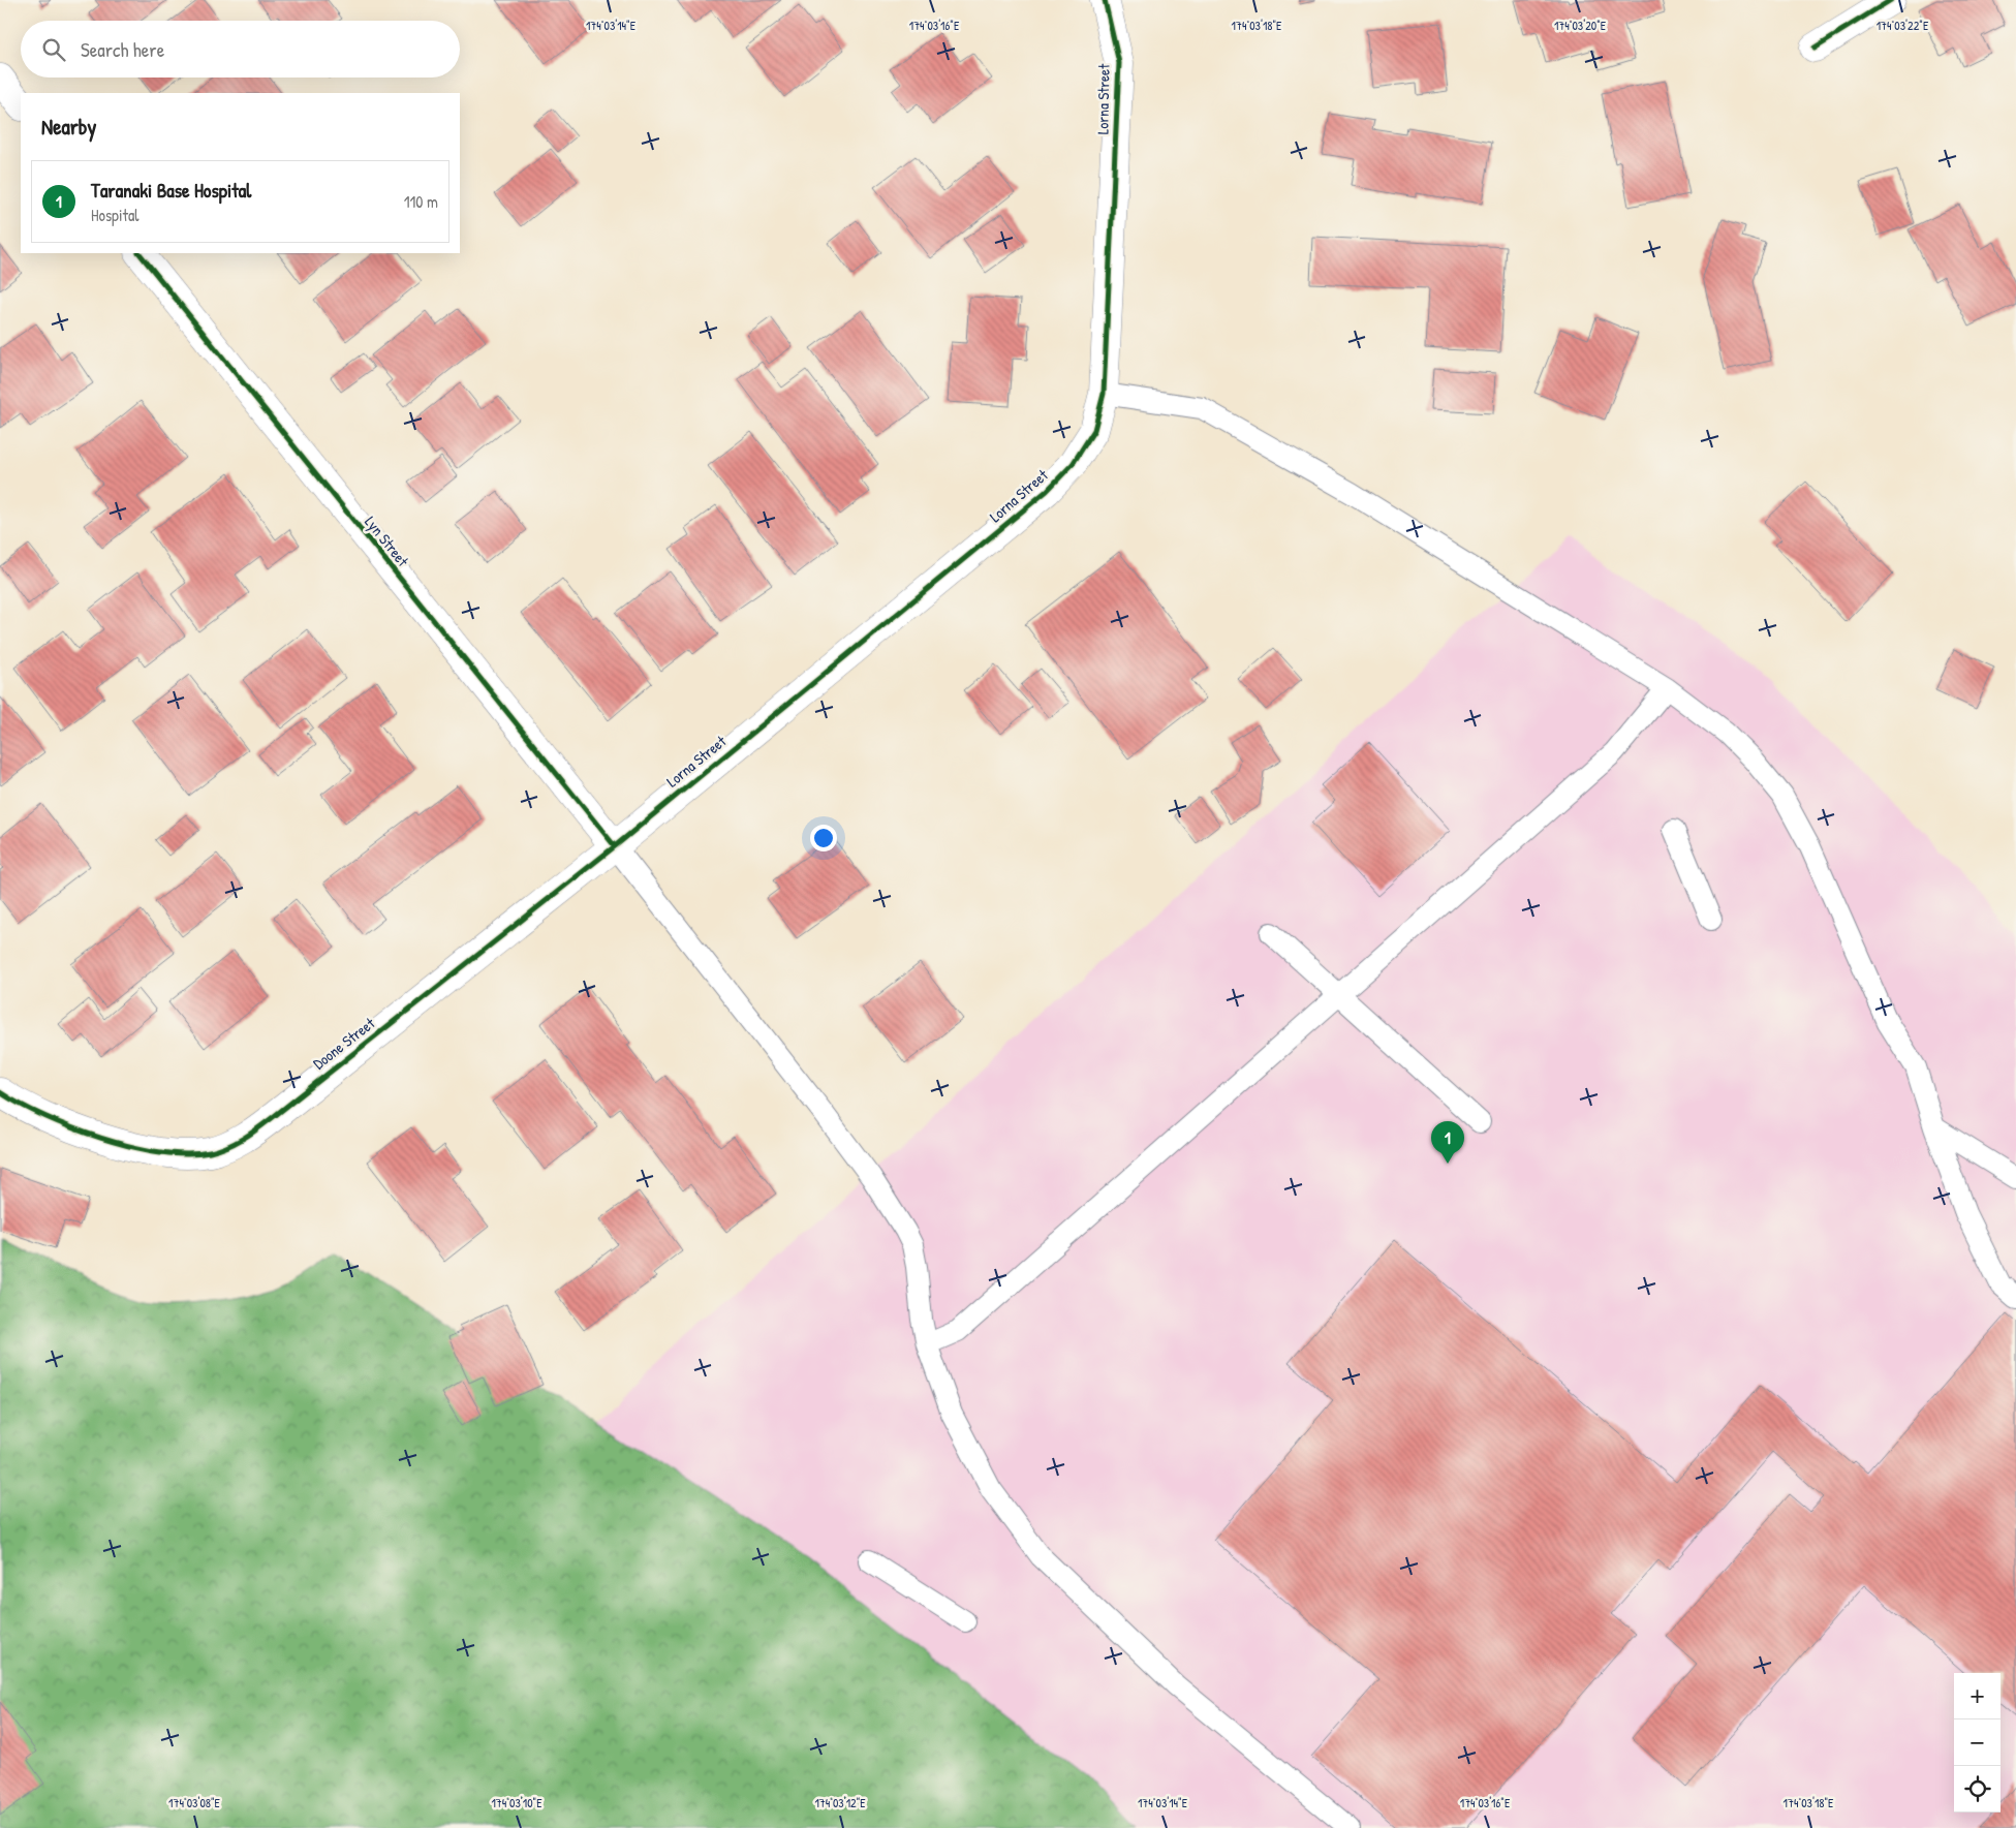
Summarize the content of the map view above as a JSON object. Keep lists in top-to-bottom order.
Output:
{
  "streets": {
    "street": ["Lorna Street", "Lyn Street", "Doone Street"]
  },
  "crossings": [
    ["Lorna Street", "Lyn Street"],
    ["Lorna Street", "Doone Street"],
    ["Lyn Street", "Doone Street"]
  ],
  "page": {
    "search": "Search here",
    "heading": "Nearby",
    "list": [
      {
        "mark": "1",
        "name": "Taranaki Base Hospital",
        "note": "Hospital",
        "value": "110 m"
      }
    ],
    "pins": "1",
    "map_buttons": ["+", "−"]
  },
  "coordinates": [
    "174°03'14\"E",
    "174°03'16\"E",
    "174°03'18\"E",
    "174°03'20\"E",
    "174°03'22\"E",
    "174°03'08\"E",
    "174°03'10\"E",
    "174°03'12\"E"
  ]
}
